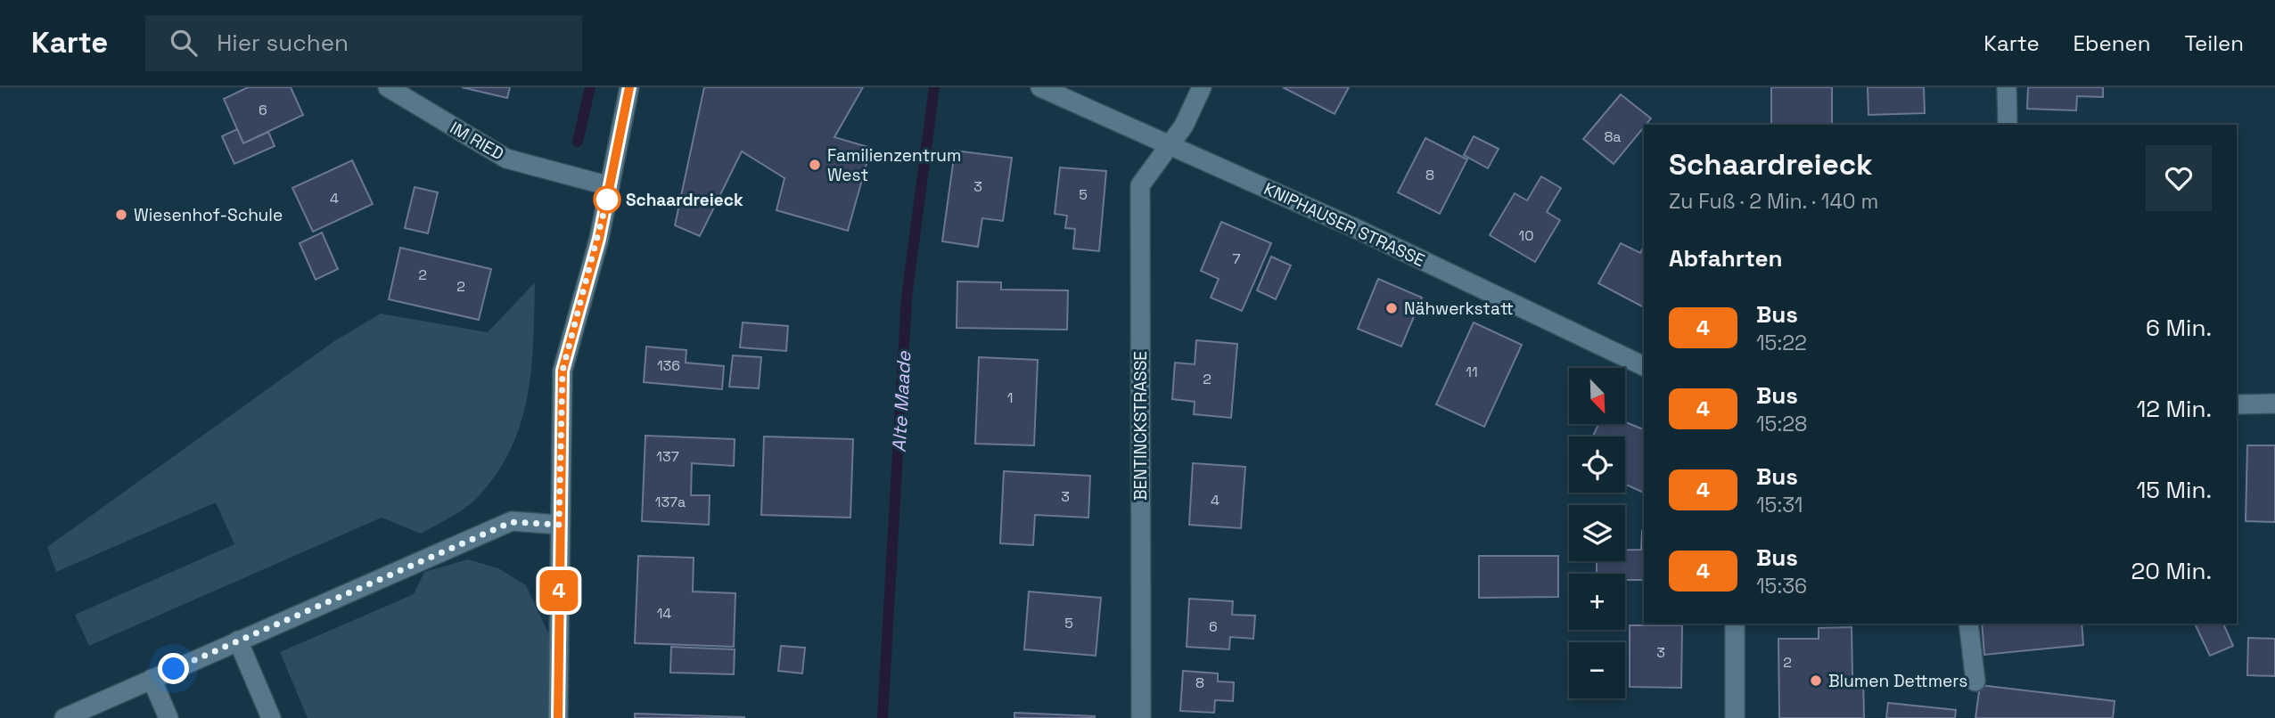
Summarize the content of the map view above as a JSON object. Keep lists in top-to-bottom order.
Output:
{
  "streets": {
    "street": ["IM RIED", "KNIPHAUSER STRASSE", "BENTINCKSTRASSE"]
  },
  "crossings": [
    ["KNIPHAUSER STRASSE", "BENTINCKSTRASSE"]
  ],
  "water": ["Alte Maade"],
  "places": [
    "Familienzentrum West",
    "Schaardreieck",
    "Wiesenhof-Schule",
    "Nähwerkstatt",
    "Blumen Dettmers"
  ],
  "lines": ["bus line 4"],
  "house_numbers": [
    "6",
    "8a",
    "8",
    "3",
    "5",
    "4",
    "10",
    "7",
    "2",
    "2",
    "136",
    "11",
    "2",
    "1",
    "137",
    "3",
    "4",
    "137a",
    "14",
    "5",
    "6",
    "3",
    "2",
    "8"
  ],
  "north": "bottom right",
  "page": {
    "header": "Karte",
    "search": "Hier suchen",
    "nav": ["Karte", "Ebenen", "Teilen"],
    "on_map": "4",
    "heading": [
      ["Schaardreieck", "Zu Fuß · 2 Min. · 140 m"],
      "Abfahrten"
    ],
    "list": [
      {
        "mark": "4",
        "name": "Bus",
        "note": "15:22",
        "value": "6 Min."
      },
      {
        "mark": "4",
        "name": "Bus",
        "note": "15:28",
        "value": "12 Min."
      },
      {
        "mark": "4",
        "name": "Bus",
        "note": "15:31",
        "value": "15 Min."
      },
      {
        "mark": "4",
        "name": "Bus",
        "note": "15:36",
        "value": "20 Min."
      }
    ],
    "map_buttons": ["+", "−"]
  }
}
